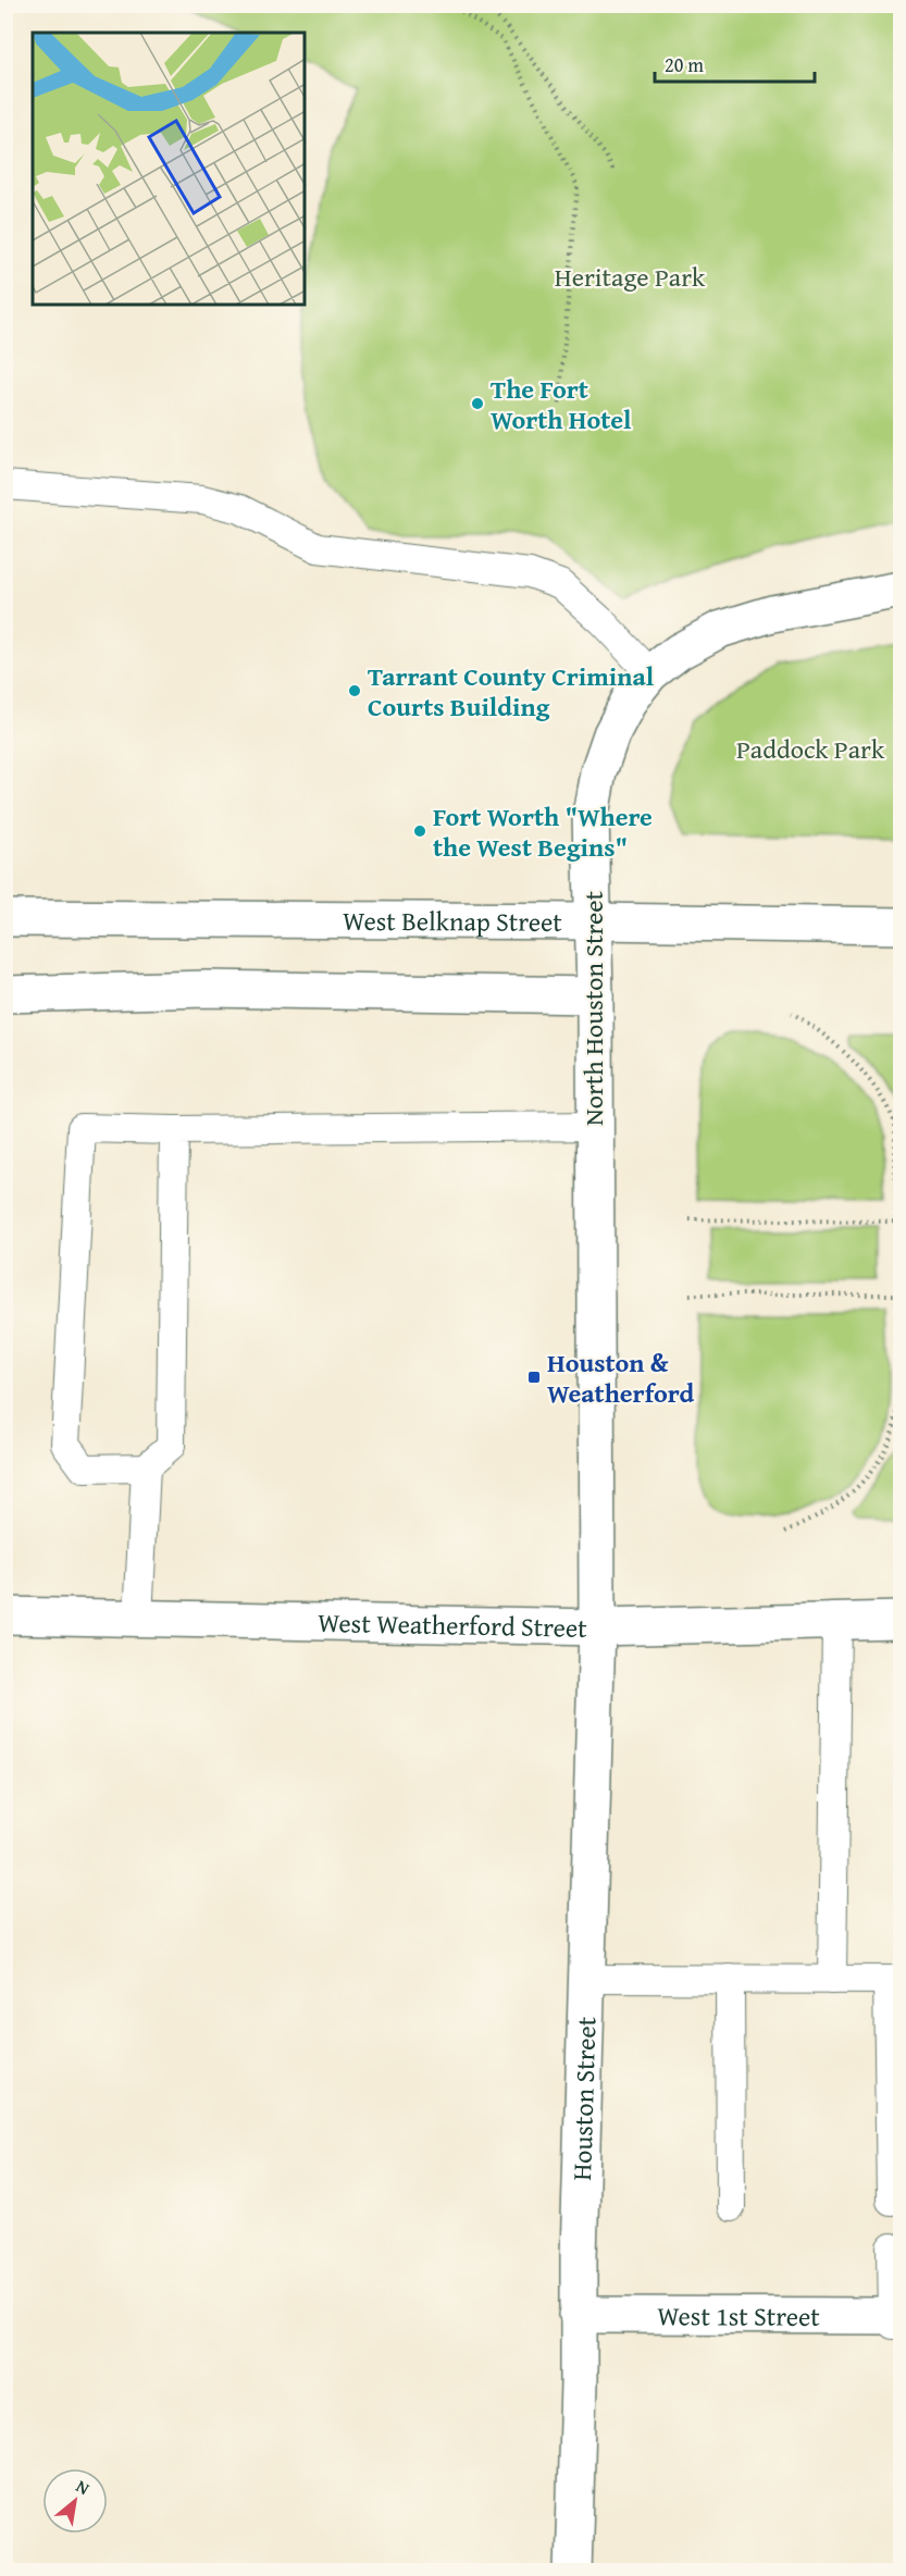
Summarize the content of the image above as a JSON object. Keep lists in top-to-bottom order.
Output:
{
  "streets": {
    "main road": [
      "West Belknap Street",
      "North Houston Street",
      "West Weatherford Street",
      "Houston Street",
      "West 1st Street"
    ]
  },
  "crossings": [
    ["West Belknap Street", "North Houston Street"],
    ["North Houston Street", "West Weatherford Street"],
    ["North Houston Street", "Houston Street"],
    ["West Weatherford Street", "Houston Street"],
    ["Houston Street", "West 1st Street"]
  ],
  "parks": ["Heritage Park", "Paddock Park"],
  "places": {
    "other": ["The Fort Worth Hotel", "Tarrant County Criminal Courts Building", "Fort Worth \"Where the West Begins\""],
    "transit": ["Houston & Weatherford"]
  },
  "scale_bar": "20 m",
  "north": "top right"
}
